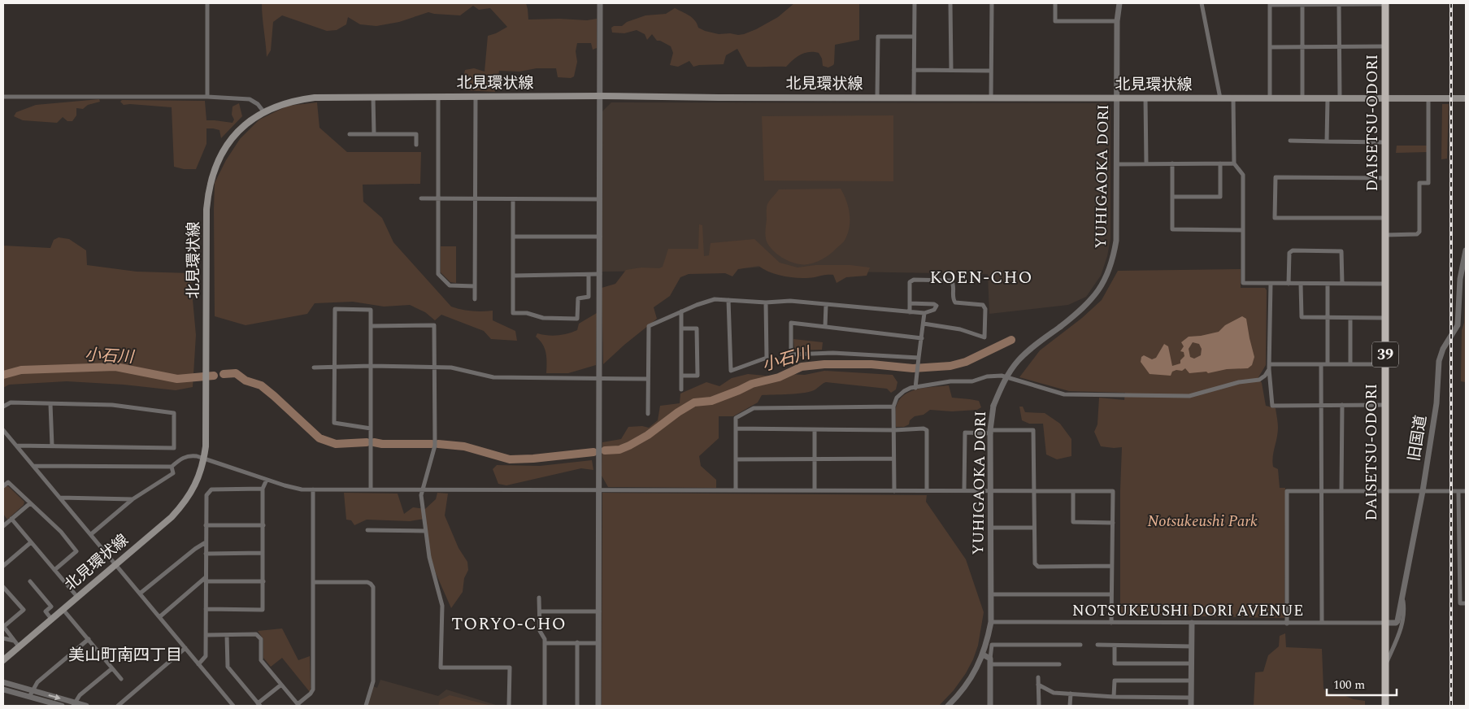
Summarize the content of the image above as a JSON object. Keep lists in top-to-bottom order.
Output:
{
  "streets": {
    "highway": ["DAISETSU-ODORI", "39"],
    "main road": ["北見環状線"],
    "street": ["YUHIGAOKA DORI", "旧国道", "NOTSUKEUSHI DORI AVENUE"]
  },
  "crossings": [
    ["北見環状線", "DAISETSU-ODORI"],
    ["北見環状線", "YUHIGAOKA DORI"],
    ["DAISETSU-ODORI", "旧国道"],
    ["DAISETSU-ODORI", "NOTSUKEUSHI DORI AVENUE"],
    ["YUHIGAOKA DORI", "NOTSUKEUSHI DORI AVENUE"],
    ["旧国道", "NOTSUKEUSHI DORI AVENUE"]
  ],
  "districts": ["KOEN-CHO", "TORYO-CHO", "美山町南四丁目"],
  "water": ["小石川"],
  "parks": ["Notsukeushi Park"],
  "scale_bar": "100 m"
}
